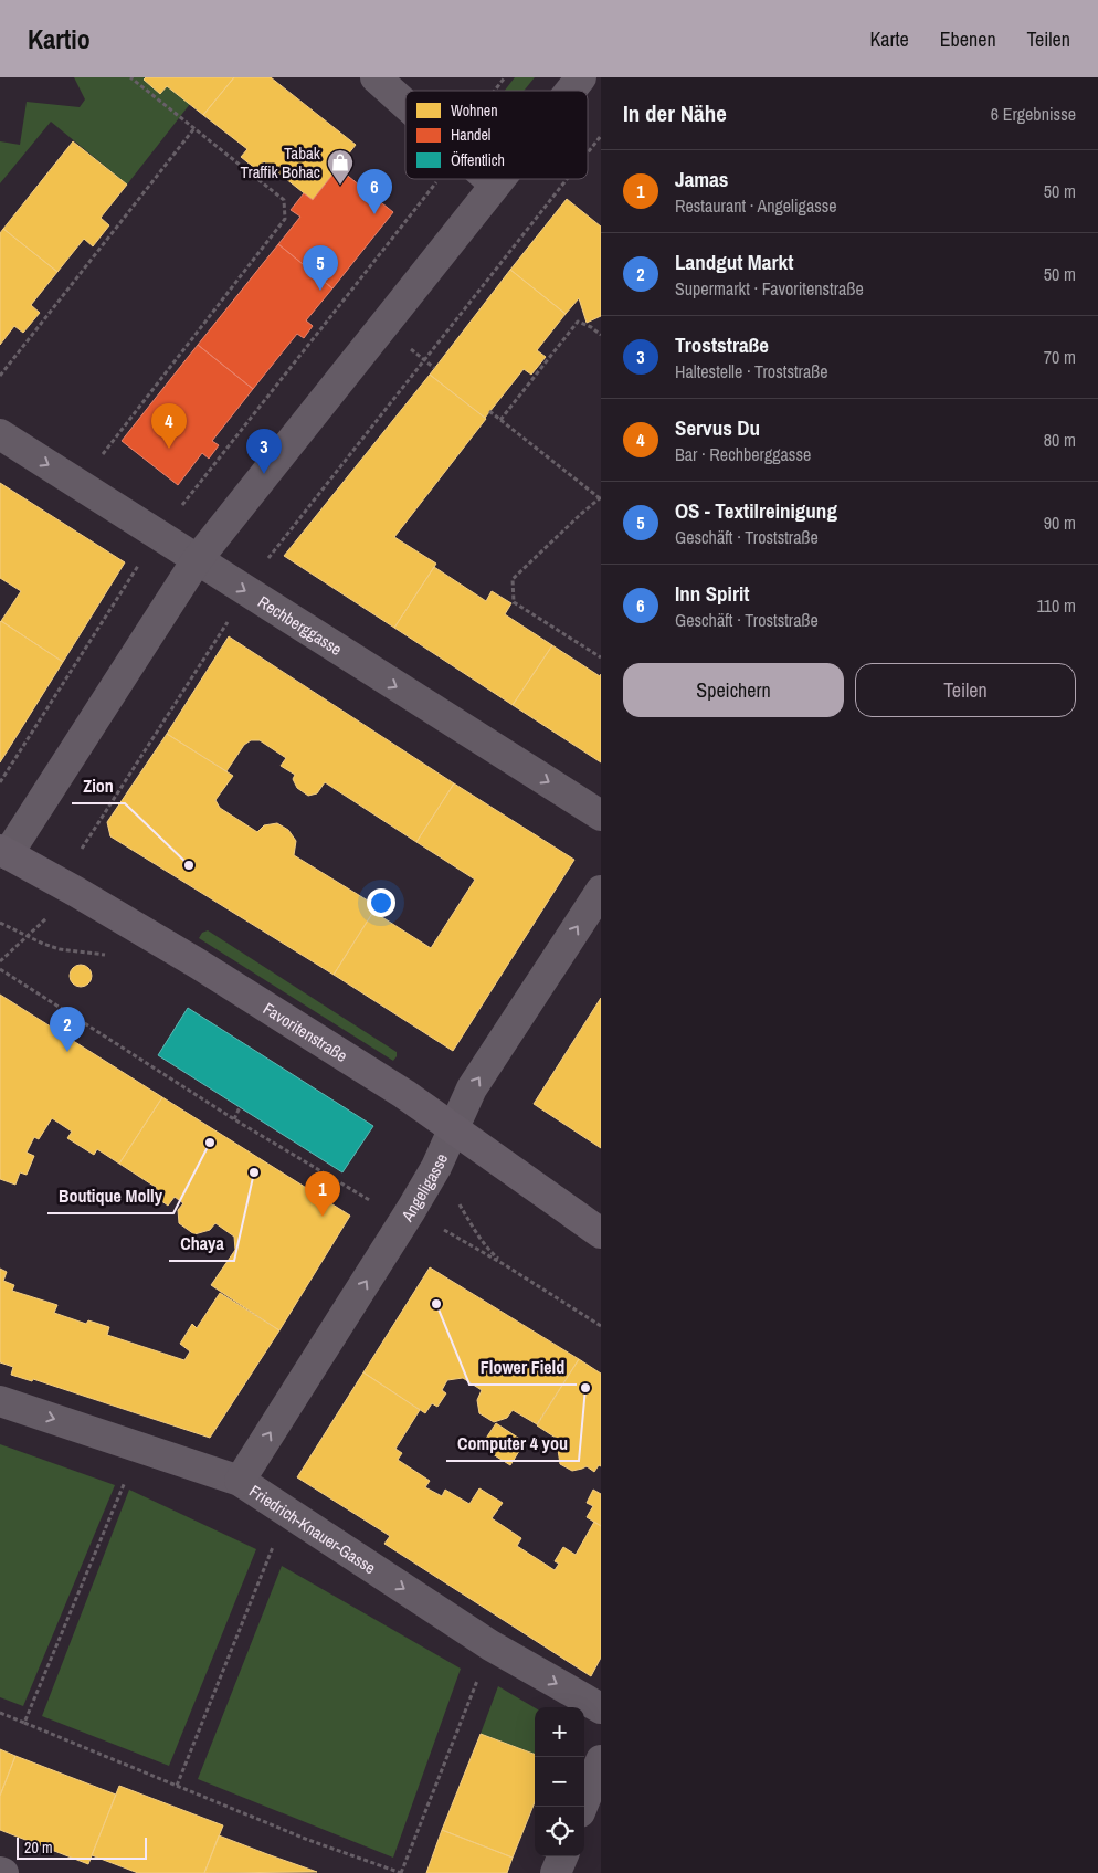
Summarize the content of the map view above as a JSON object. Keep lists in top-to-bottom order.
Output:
{
  "streets": {
    "main road": ["Favoritenstraße"],
    "street": ["Rechberggasse", "Angeligasse", "Friedrich-Knauer-Gasse"]
  },
  "crossings": [
    ["Favoritenstraße", "Angeligasse"],
    ["Angeligasse", "Friedrich-Knauer-Gasse"]
  ],
  "one_way": ["Rechberggasse", "Angeligasse", "Friedrich-Knauer-Gasse"],
  "places": {
    "shop": ["Tabak Traffik Bohac"],
    "other": [
      "Zion",
      "Boutique Molly",
      "Chaya",
      "Flower Field",
      "Computer 4 you"
    ]
  },
  "legend": ["Wohnen", "Handel", "Öffentlich"],
  "scale_bar": "20 m",
  "page": {
    "header": "Kartio",
    "nav": ["Karte", "Ebenen", "Teilen"],
    "heading": ["In der Nähe", "6 Ergebnisse"],
    "list": [
      {
        "mark": "1",
        "name": "Jamas",
        "note": "Restaurant · Angeligasse",
        "value": "50 m"
      },
      {
        "mark": "2",
        "name": "Landgut Markt",
        "note": "Supermarkt · Favoritenstraße",
        "value": "50 m"
      },
      {
        "mark": "3",
        "name": "Troststraße",
        "note": "Haltestelle · Troststraße",
        "value": "70 m"
      },
      {
        "mark": "4",
        "name": "Servus Du",
        "note": "Bar · Rechberggasse",
        "value": "80 m"
      },
      {
        "mark": "5",
        "name": "OS - Textilreinigung",
        "note": "Geschäft · Troststraße",
        "value": "90 m"
      },
      {
        "mark": "6",
        "name": "Inn Spirit",
        "note": "Geschäft · Troststraße",
        "value": "110 m"
      }
    ],
    "pins": [
      "6",
      "5",
      "4",
      "3",
      "2",
      "1"
    ],
    "buttons": ["Speichern", "Teilen"],
    "map_buttons": ["+", "−"],
    "scale": "20 m"
  }
}
